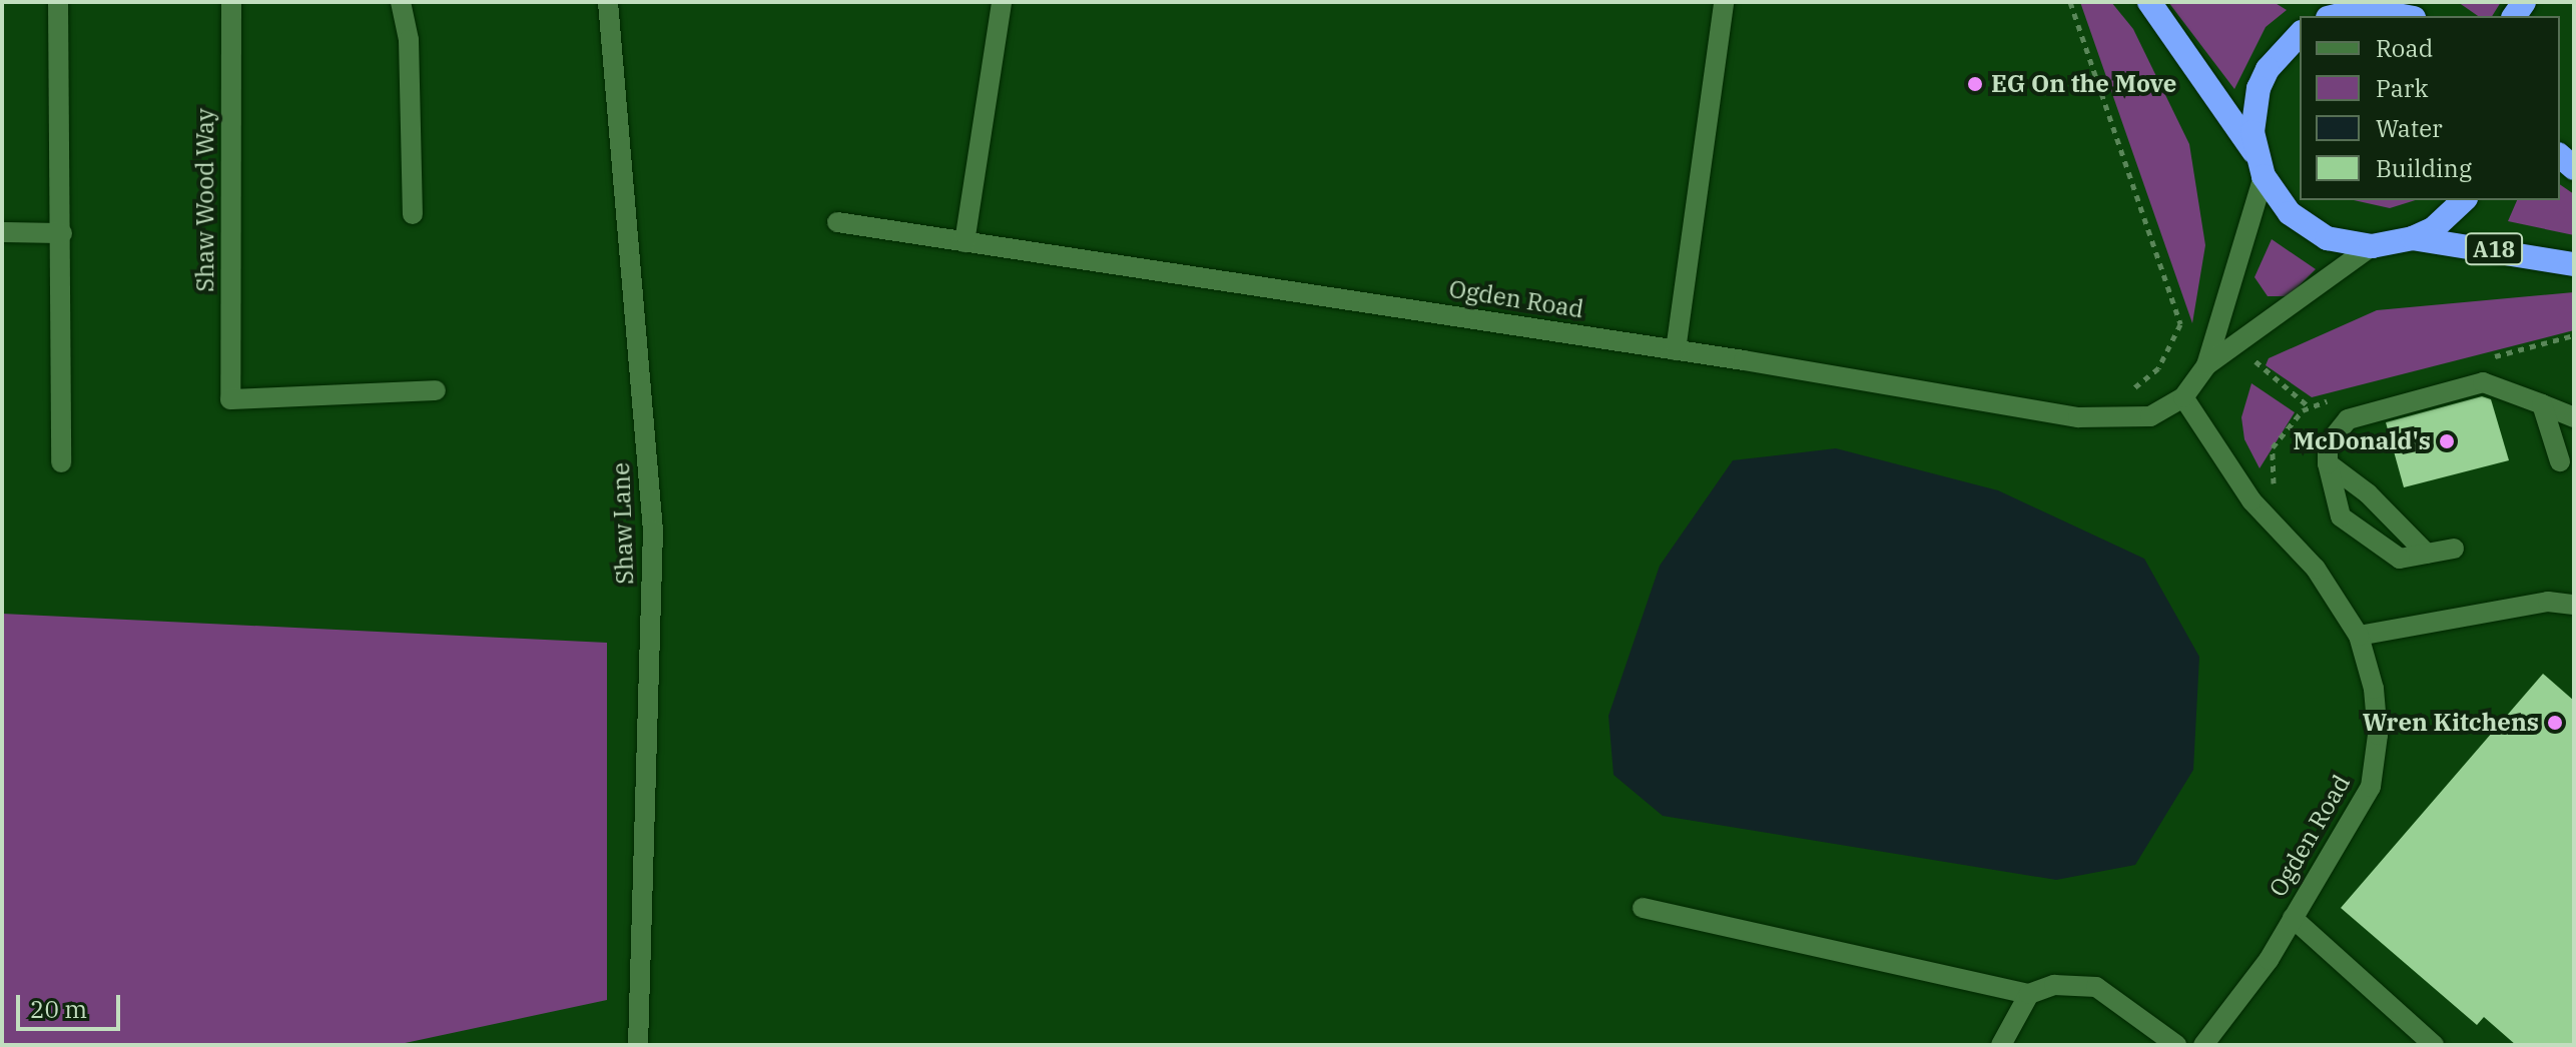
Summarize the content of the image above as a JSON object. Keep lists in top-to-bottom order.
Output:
{
  "streets": {
    "highway": ["A18"],
    "street": ["Shaw Wood Way", "Ogden Road", "Shaw Lane"]
  },
  "places": ["EG On the Move", "McDonald's", "Wren Kitchens"],
  "legend": [
    "Road",
    "Park",
    "Water",
    "Building"
  ],
  "scale_bar": "20 m"
}
